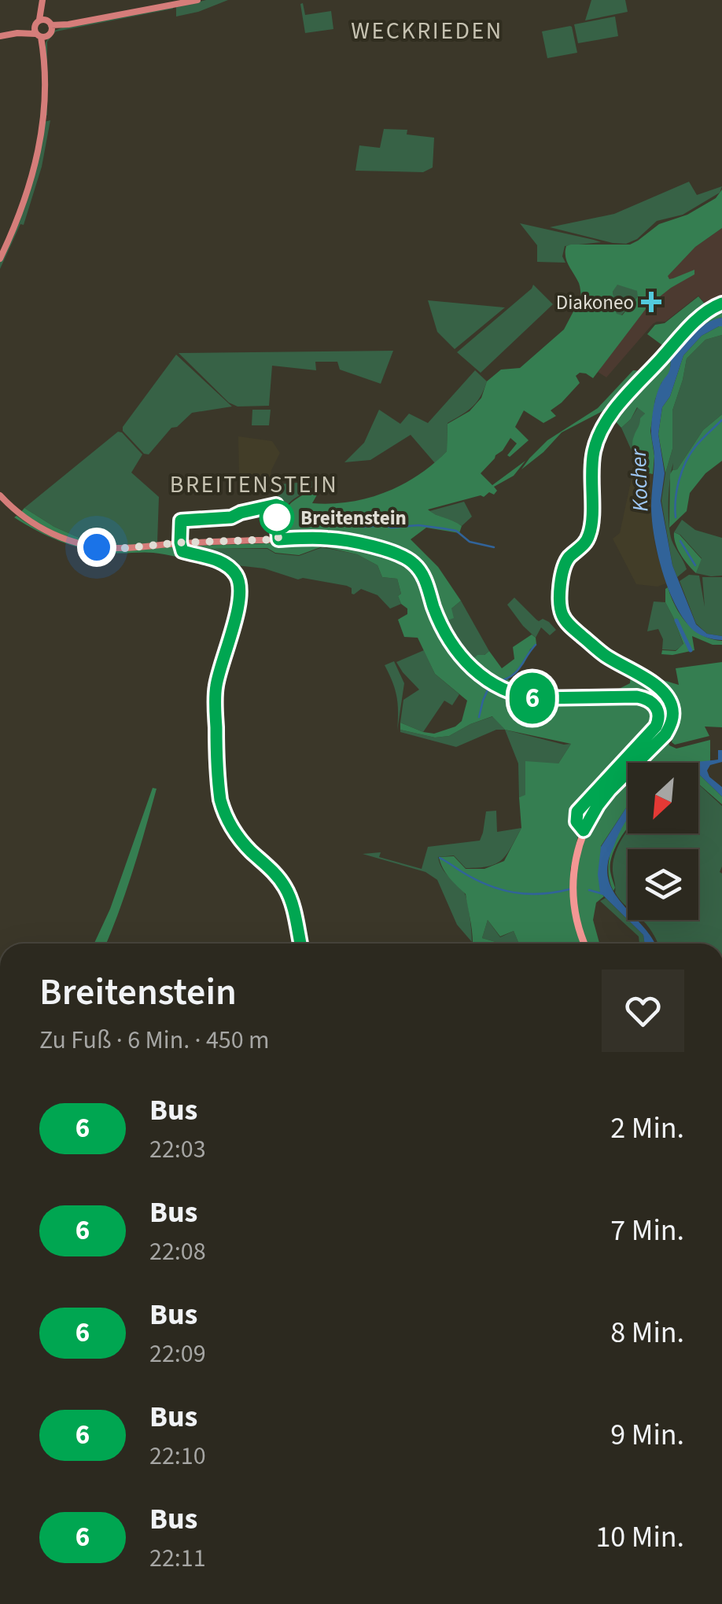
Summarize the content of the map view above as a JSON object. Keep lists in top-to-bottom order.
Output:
{
  "districts": ["WECKRIEDEN", "BREITENSTEIN"],
  "water": ["Kocher"],
  "places": {
    "health": ["Diakoneo"],
    "other": ["Breitenstein"]
  },
  "lines": ["bus line 6"],
  "north": "bottom left",
  "page": {
    "on_map": "6",
    "heading": ["Breitenstein", "Zu Fuß · 6 Min. · 450 m"],
    "list": [
      {
        "mark": "6",
        "name": "Bus",
        "note": "22:03",
        "value": "2 Min."
      },
      {
        "mark": "6",
        "name": "Bus",
        "note": "22:08",
        "value": "7 Min."
      },
      {
        "mark": "6",
        "name": "Bus",
        "note": "22:09",
        "value": "8 Min."
      },
      {
        "mark": "6",
        "name": "Bus",
        "note": "22:10",
        "value": "9 Min."
      },
      {
        "mark": "6",
        "name": "Bus",
        "note": "22:11",
        "value": "10 Min."
      }
    ]
  }
}
